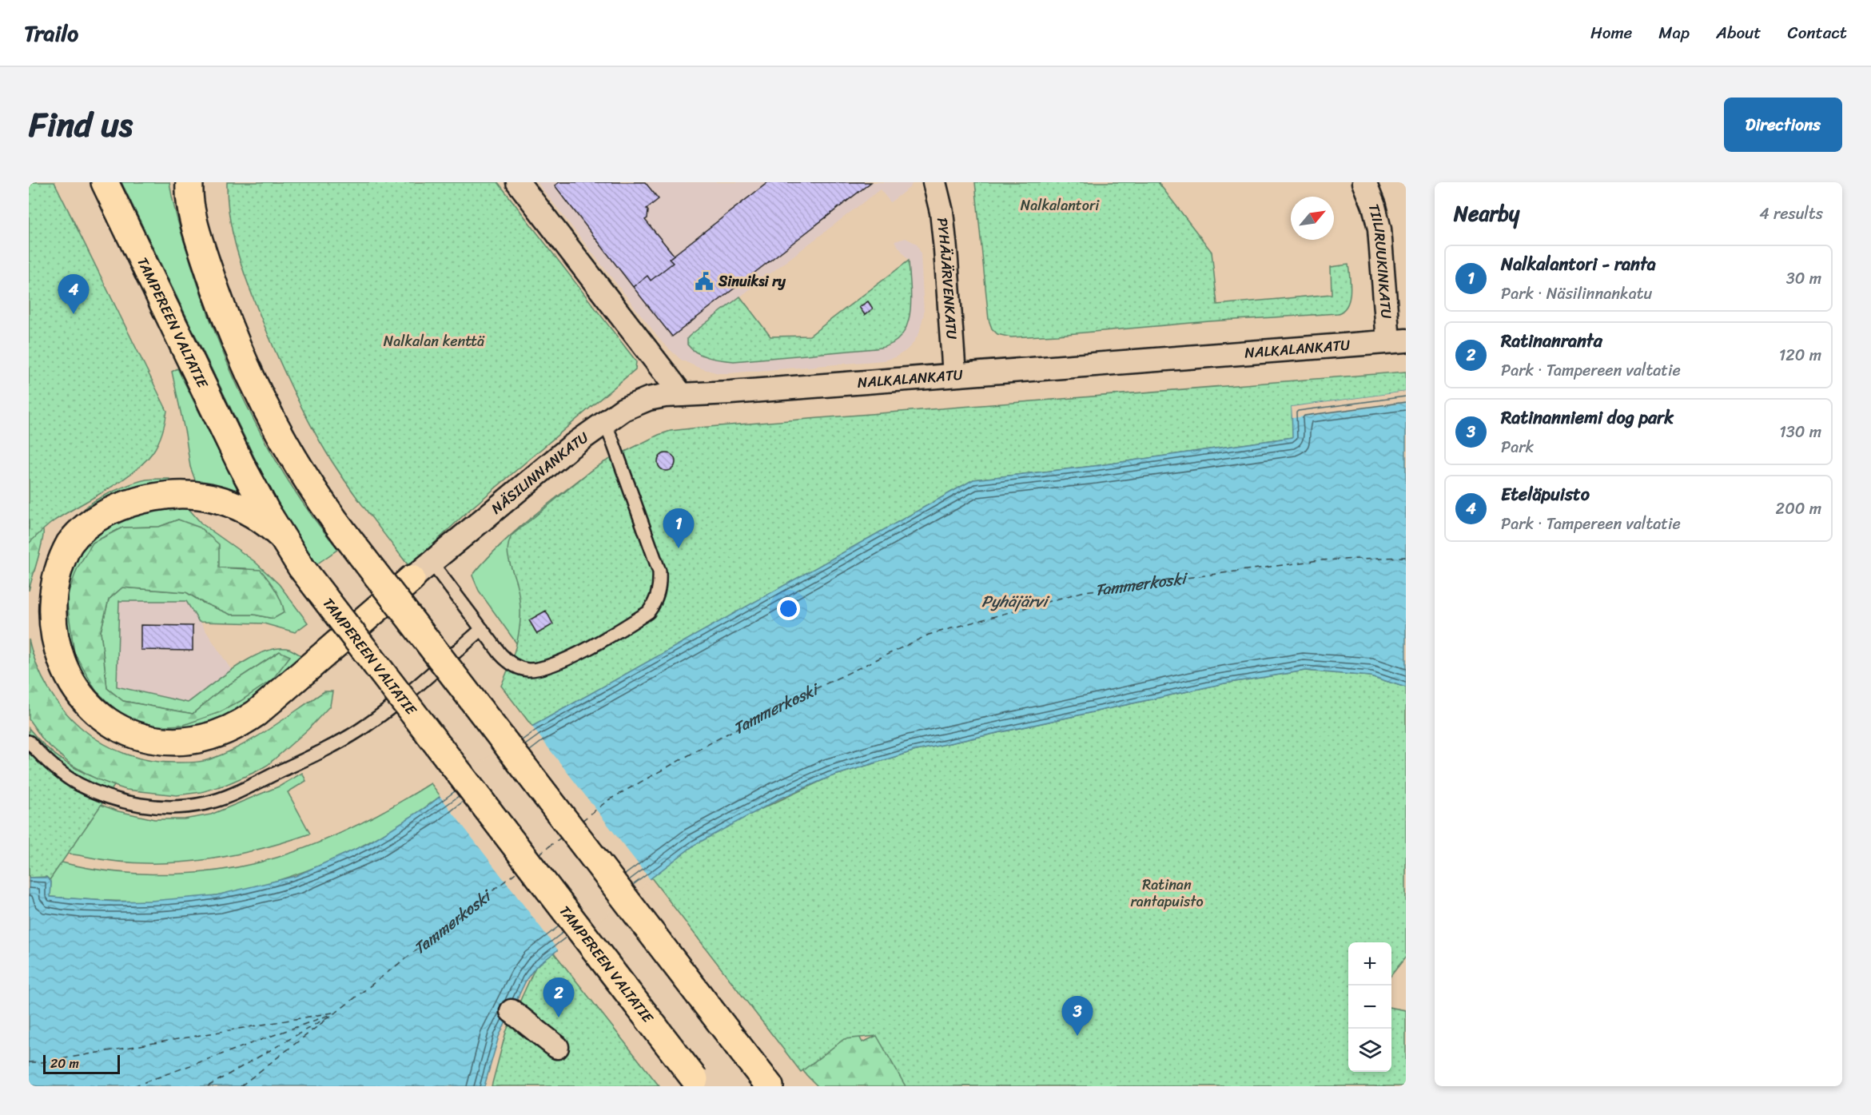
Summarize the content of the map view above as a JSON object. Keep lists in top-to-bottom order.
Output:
{
  "streets": {
    "main road": ["TAMPEREEN VALTATIE"],
    "street": [
      "TIILIRUUKINKATU",
      "PYHÄJÄRVENKATU",
      "NALKALANKATU",
      "NÄSILINNANKATU"
    ]
  },
  "crossings": [
    ["TIILIRUUKINKATU", "NALKALANKATU"],
    ["PYHÄJÄRVENKATU", "NALKALANKATU"],
    ["NALKALANKATU", "NÄSILINNANKATU"]
  ],
  "water": ["Tammerkoski", "Pyhäjärvi"],
  "parks": ["Nalkalantori", "Nalkalan kenttä", "Ratinan rantapuisto"],
  "places": {
    "public building": ["Sinuiksi ry"]
  },
  "scale_bar": "20 m",
  "north": "top right",
  "page": {
    "header": "Trailo",
    "nav": [
      "Home",
      "Map",
      "About",
      "Contact"
    ],
    "title": "Find us",
    "buttons": "Directions",
    "heading": ["Nearby", "4 results"],
    "list": [
      {
        "mark": "1",
        "name": "Nalkalantori - ranta",
        "note": "Park · Näsilinnankatu",
        "value": "30 m"
      },
      {
        "mark": "2",
        "name": "Ratinanranta",
        "note": "Park · Tampereen valtatie",
        "value": "120 m"
      },
      {
        "mark": "3",
        "name": "Ratinanniemi dog park",
        "note": "Park",
        "value": "130 m"
      },
      {
        "mark": "4",
        "name": "Eteläpuisto",
        "note": "Park · Tampereen valtatie",
        "value": "200 m"
      }
    ],
    "pins": [
      "4",
      "1",
      "2",
      "3"
    ],
    "map_buttons": ["+", "−"],
    "scale": "20 m"
  }
}
